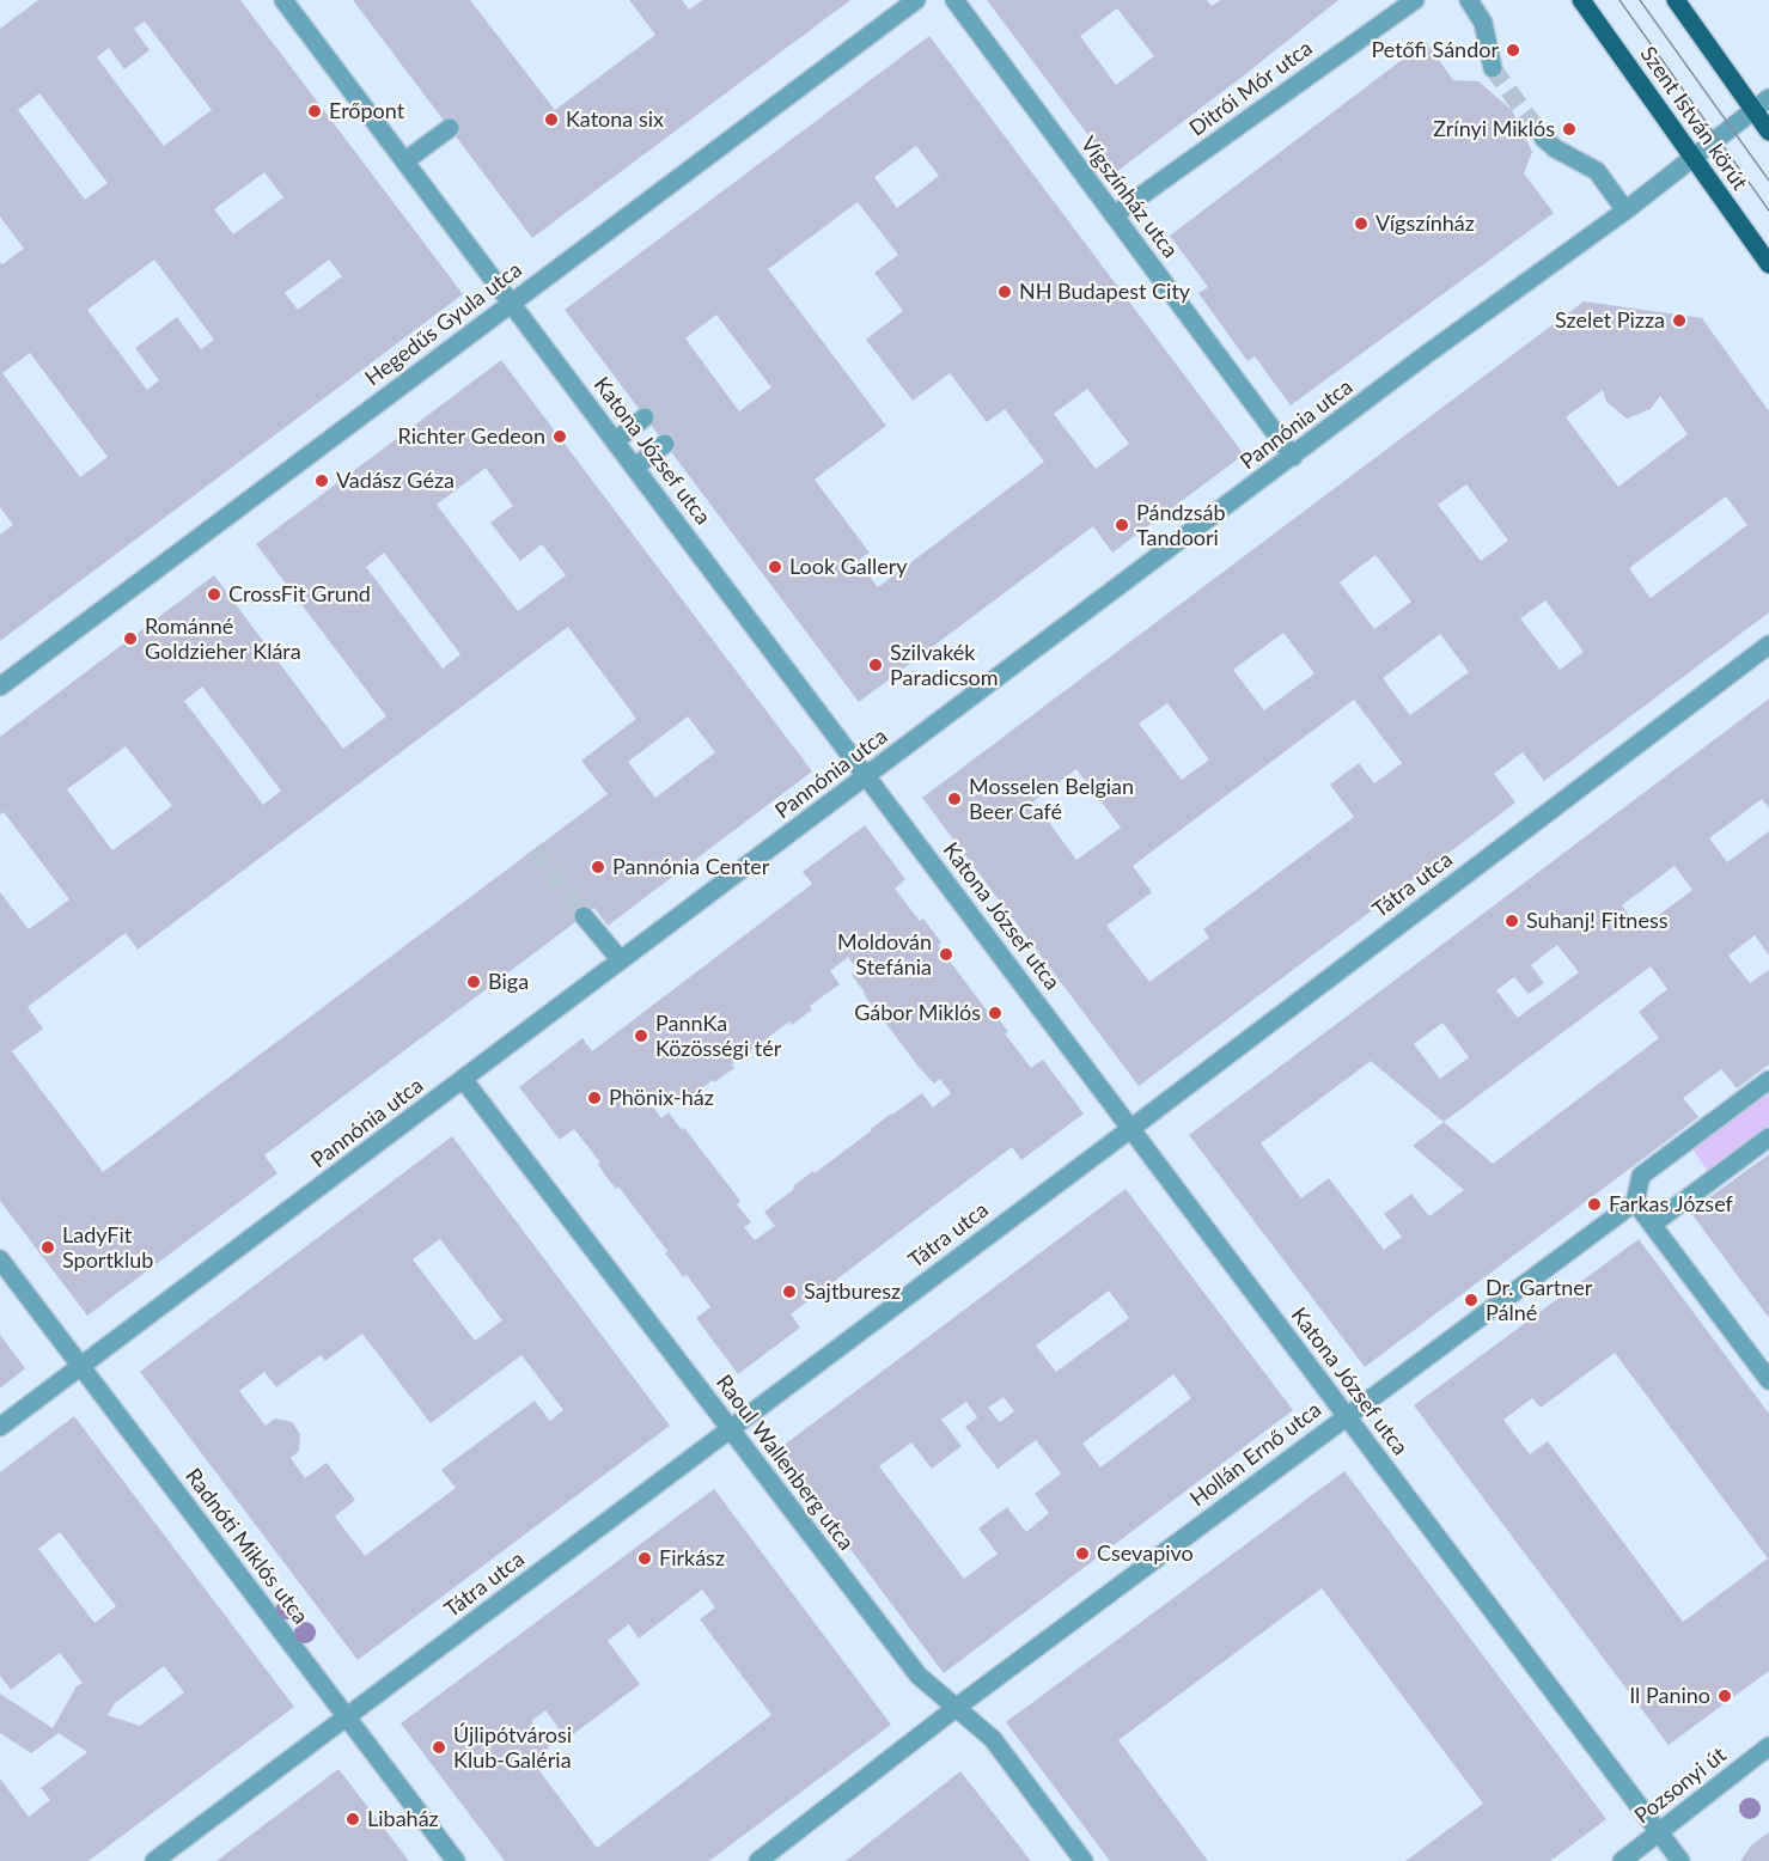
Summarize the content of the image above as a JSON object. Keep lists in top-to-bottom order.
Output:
{
  "streets": {
    "main road": ["Szent István körút"],
    "street": [
      "Ditrói Mór utca",
      "Vígszínház utca",
      "Hegedűs Gyula utca",
      "Pannónia utca",
      "Katona József utca",
      "Tátra utca",
      "Hollán Ernő utca",
      "Raoul Wallenberg utca",
      "Radnóti Miklós utca",
      "Pozsonyi út"
    ]
  },
  "crossings": [
    ["Ditrói Mór utca", "Vígszínház utca"],
    ["Szent István körút", "Pannónia utca"],
    ["Vígszínház utca", "Pannónia utca"],
    ["Hegedűs Gyula utca", "Katona József utca"],
    ["Pannónia utca", "Katona József utca"],
    ["Pannónia utca", "Raoul Wallenberg utca"],
    ["Pannónia utca", "Radnóti Miklós utca"],
    ["Katona József utca", "Tátra utca"],
    ["Katona József utca", "Hollán Ernő utca"],
    ["Katona József utca", "Pozsonyi út"],
    ["Tátra utca", "Raoul Wallenberg utca"],
    ["Tátra utca", "Radnóti Miklós utca"],
    ["Hollán Ernő utca", "Raoul Wallenberg utca"]
  ],
  "places": [
    "Petőfi Sándor",
    "Erőpont",
    "Katona six",
    "Zrínyi Miklós",
    "Vígszínház",
    "NH Budapest City",
    "Szelet Pizza",
    "Richter Gedeon",
    "Vadász Géza",
    "Pándzsáb Tandoori",
    "Look Gallery",
    "CrossFit Grund",
    "Románné Goldzieher Klára",
    "Szilvakék Paradicsom",
    "Mosselen Belgian Beer Café",
    "Pannónia Center",
    "Suhanj! Fitness",
    "Moldován Stefánia",
    "Biga",
    "Gábor Miklós",
    "PannKa Közösségi tér",
    "Phönix-ház",
    "Farkas József",
    "LadyFit Sportklub",
    "Sajtburesz",
    "Dr. Gartner Pálné",
    "Csevapivo",
    "Firkász",
    "Il Panino",
    "Újlipótvárosi Klub-Galéria",
    "Libaház"
  ]
}
